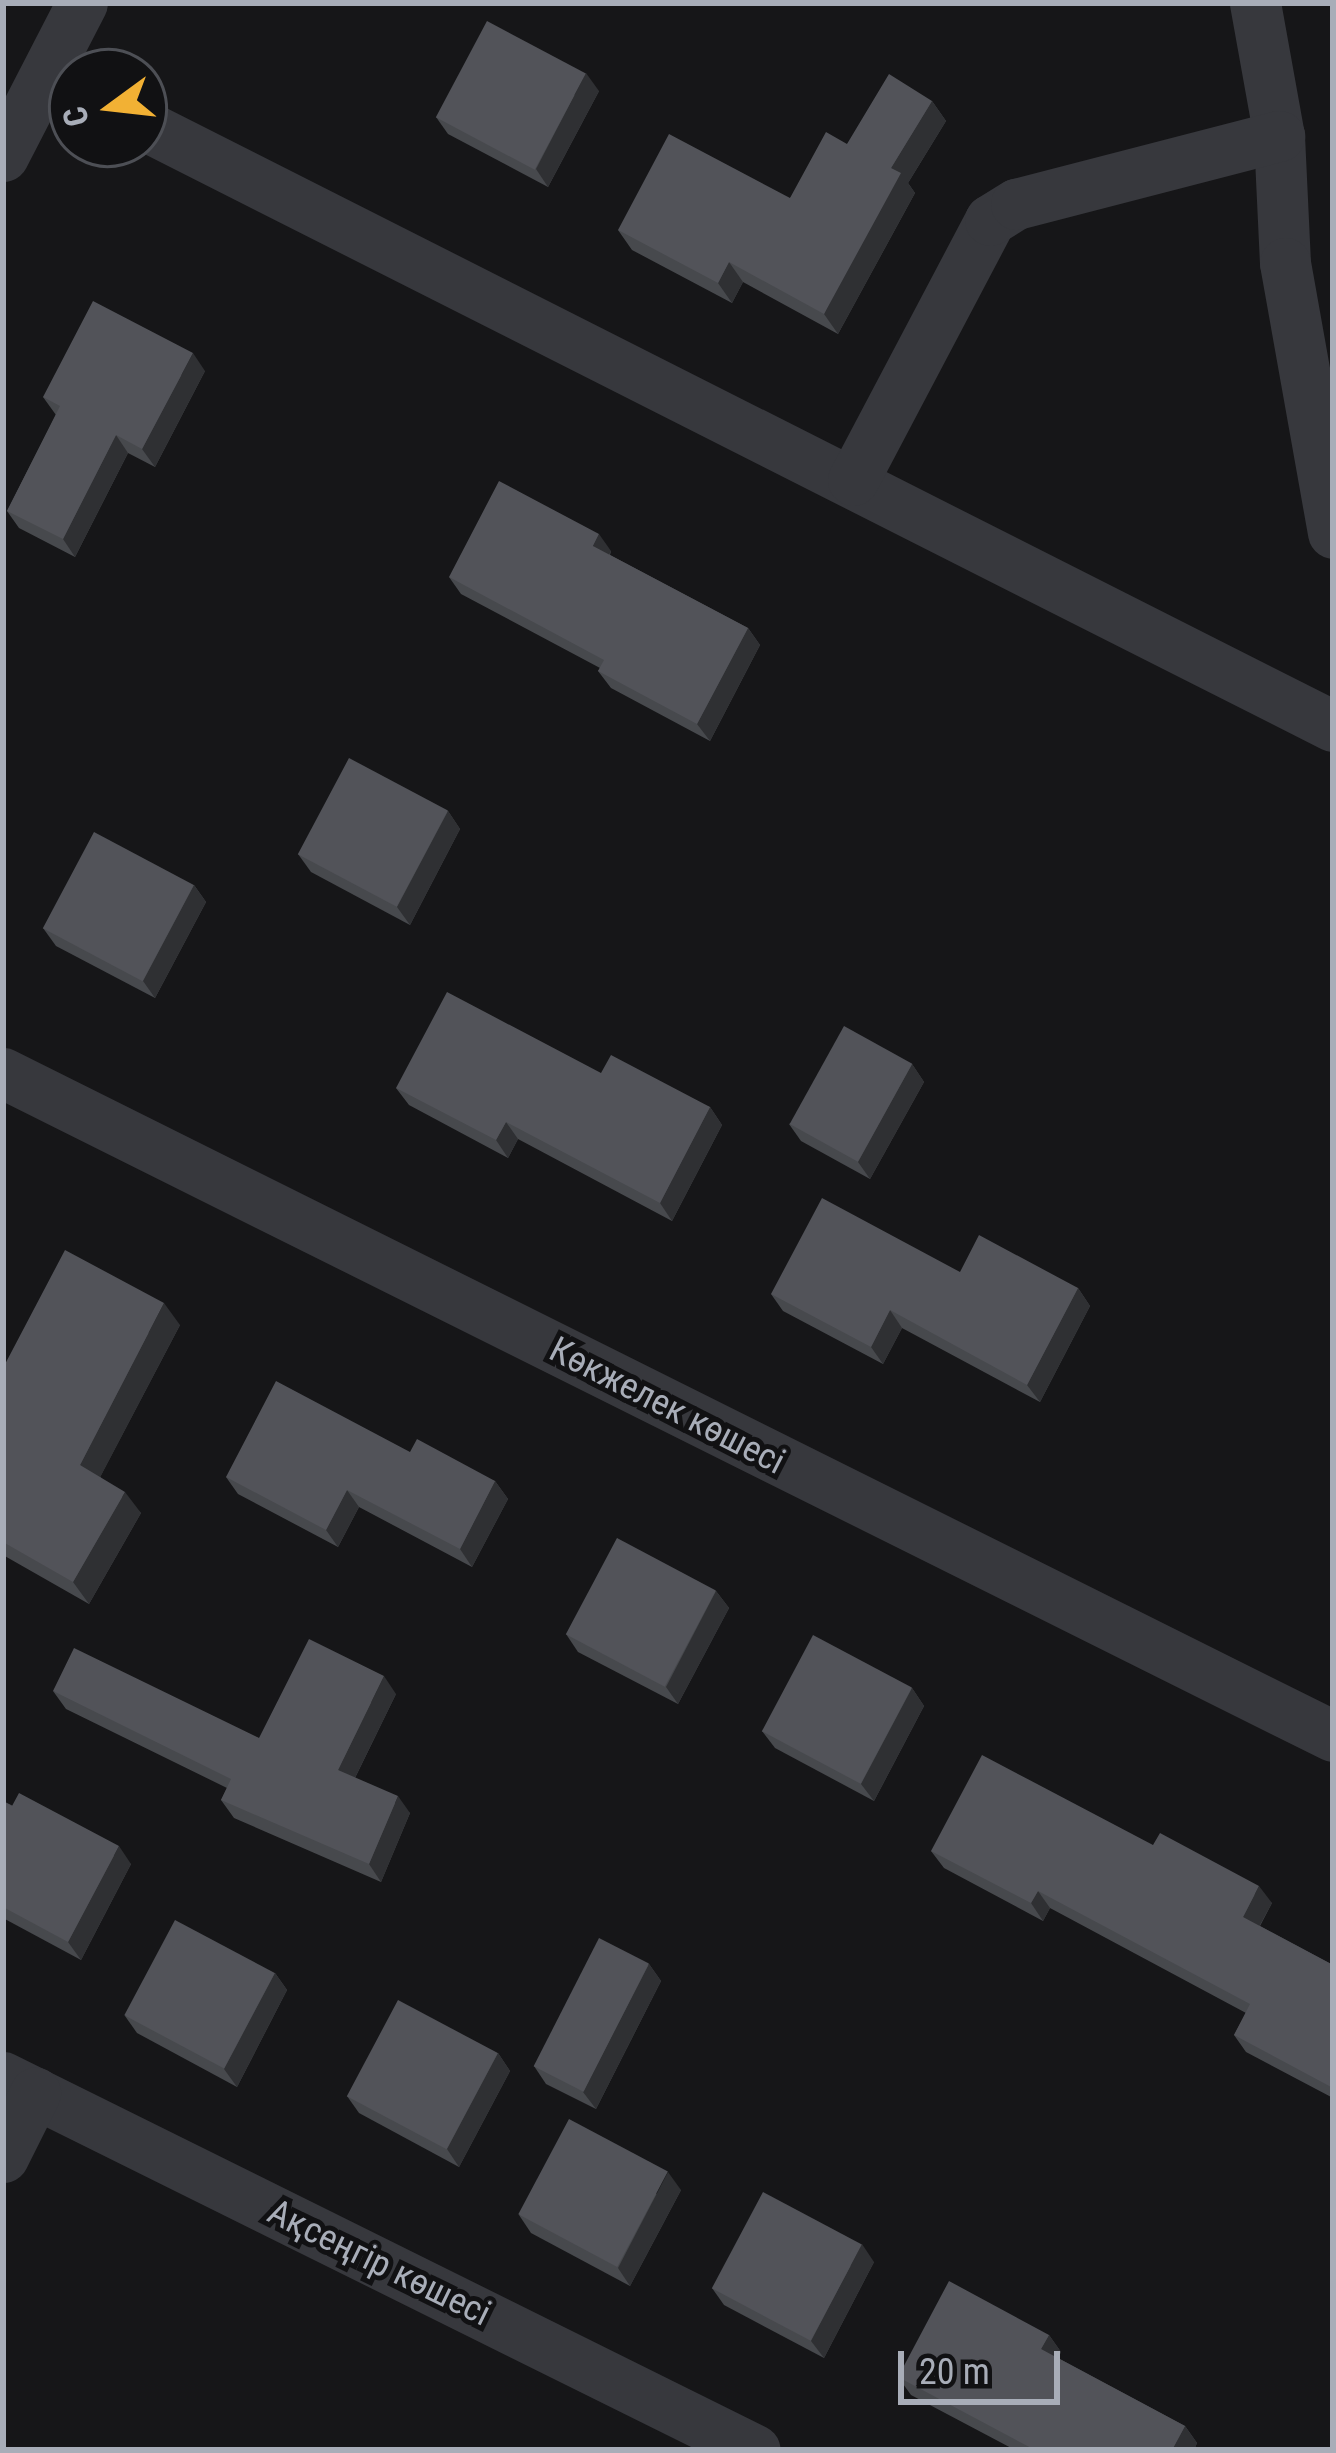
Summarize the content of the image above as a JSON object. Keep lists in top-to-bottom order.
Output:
{
  "streets": {
    "street": ["Көкжелек көшесі", "Ақсеңгір көшесі"]
  },
  "scale_bar": "20 m",
  "north": "left"
}
